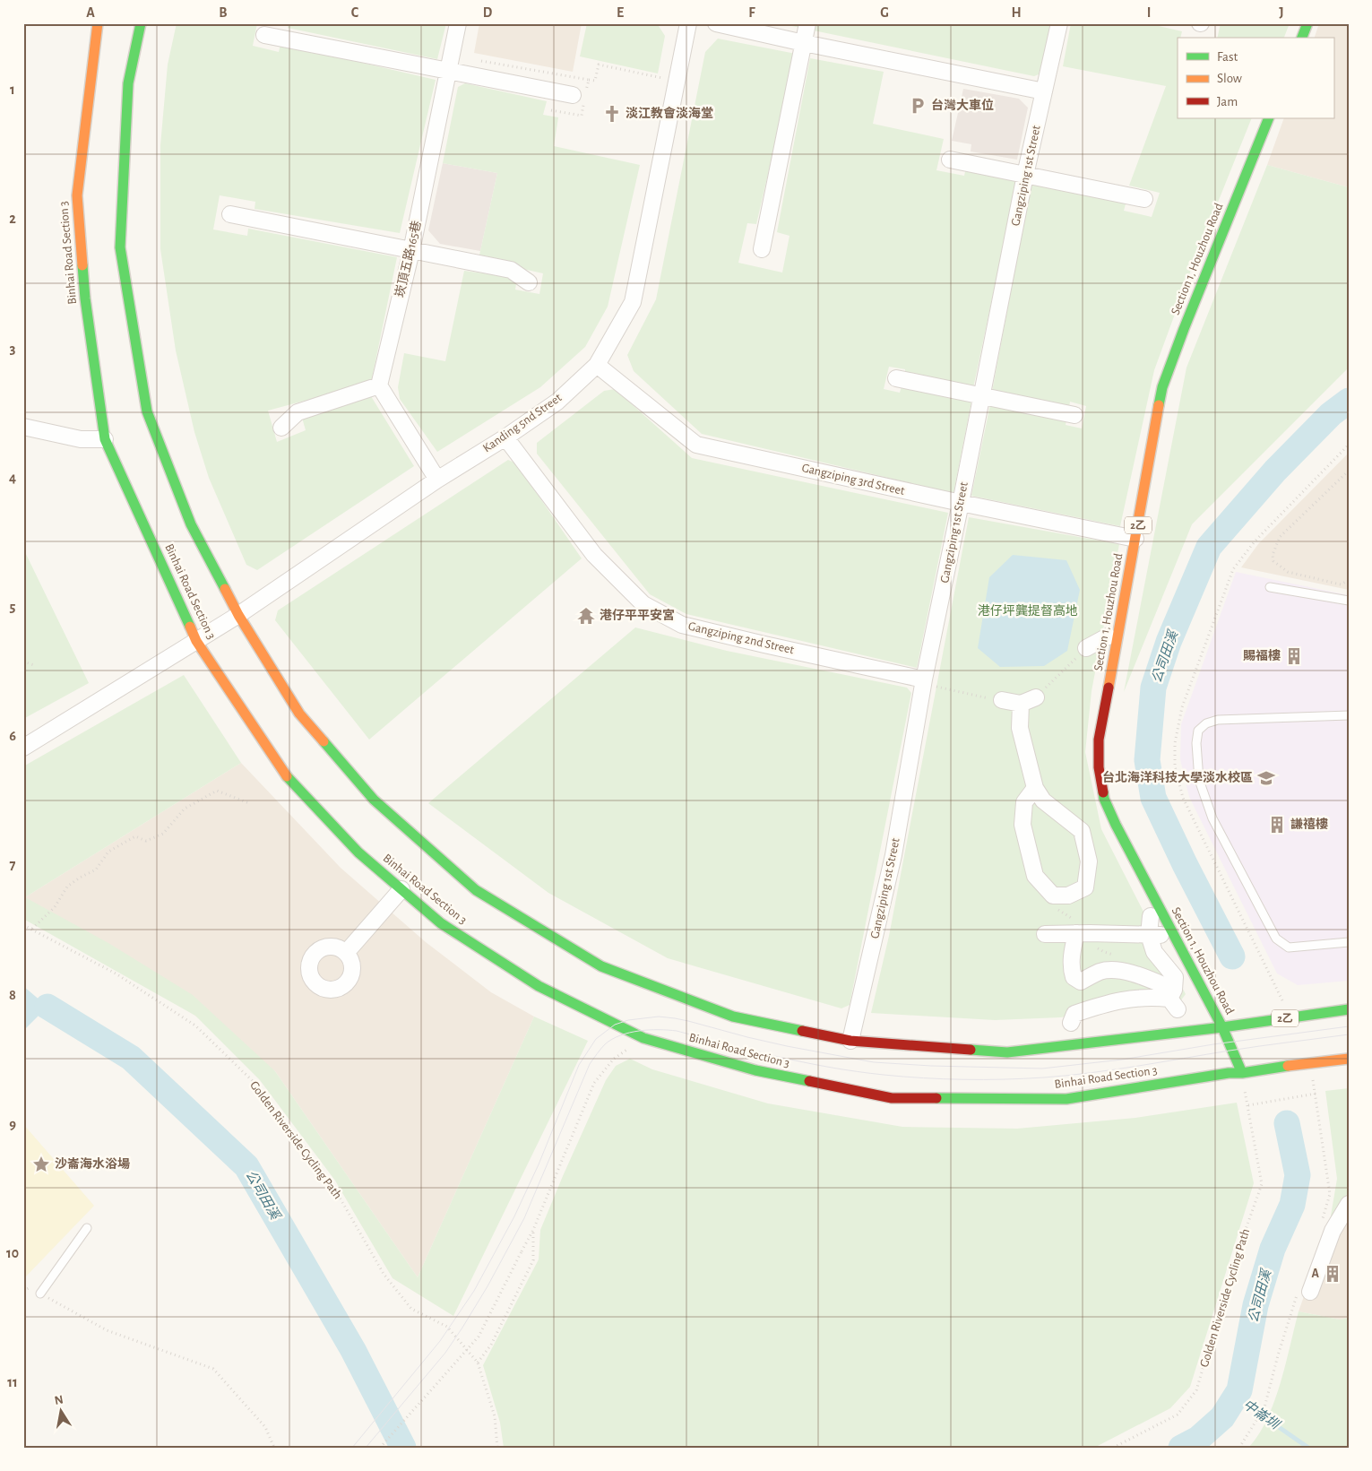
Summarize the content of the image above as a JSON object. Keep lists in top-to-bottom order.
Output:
{
  "streets": {
    "street": [
      "Gangziping 1st Street",
      "Binhai Road Section 3",
      "崁頂五路165巷",
      "Section 1, Houzhou Road",
      "Kanding 5nd Street",
      "Gangziping 3rd Street",
      "2乙",
      "Gangziping 2nd Street"
    ],
    "path": ["Golden Riverside Cycling Path"]
  },
  "crossings": [
    ["Gangziping 1st Street", "Gangziping 3rd Street"],
    ["Gangziping 1st Street", "Gangziping 2nd Street"],
    ["Binhai Road Section 3", "Section 1, Houzhou Road"],
    ["Binhai Road Section 3", "Kanding 5nd Street"],
    ["Section 1, Houzhou Road", "Gangziping 3rd Street"],
    ["Section 1, Houzhou Road", "2乙"],
    ["Kanding 5nd Street", "Gangziping 3rd Street"],
    ["Kanding 5nd Street", "Gangziping 2nd Street"]
  ],
  "water": ["公司田溪", "中崙圳"],
  "parks": ["港仔坪龔提督高地"],
  "places": {
    "parking": ["台灣大車位"],
    "church": ["淡江教會淡海堂"],
    "temple": ["港仔平平安宮"],
    "building": ["賜福樓", "謙禧樓", "A"],
    "school or university": ["台北海洋科技大學淡水校區"],
    "place": ["沙崙海水浴場"]
  },
  "legend": ["Fast", "Slow", "Jam"],
  "north": "top",
  "grid": {
    "columns": [
      "A",
      "B",
      "C",
      "D",
      "E",
      "F",
      "G",
      "H",
      "I",
      "J"
    ],
    "rows": [
      "1",
      "2",
      "3",
      "4",
      "5",
      "6",
      "7",
      "8",
      "9",
      "10",
      "11"
    ]
  }
}
